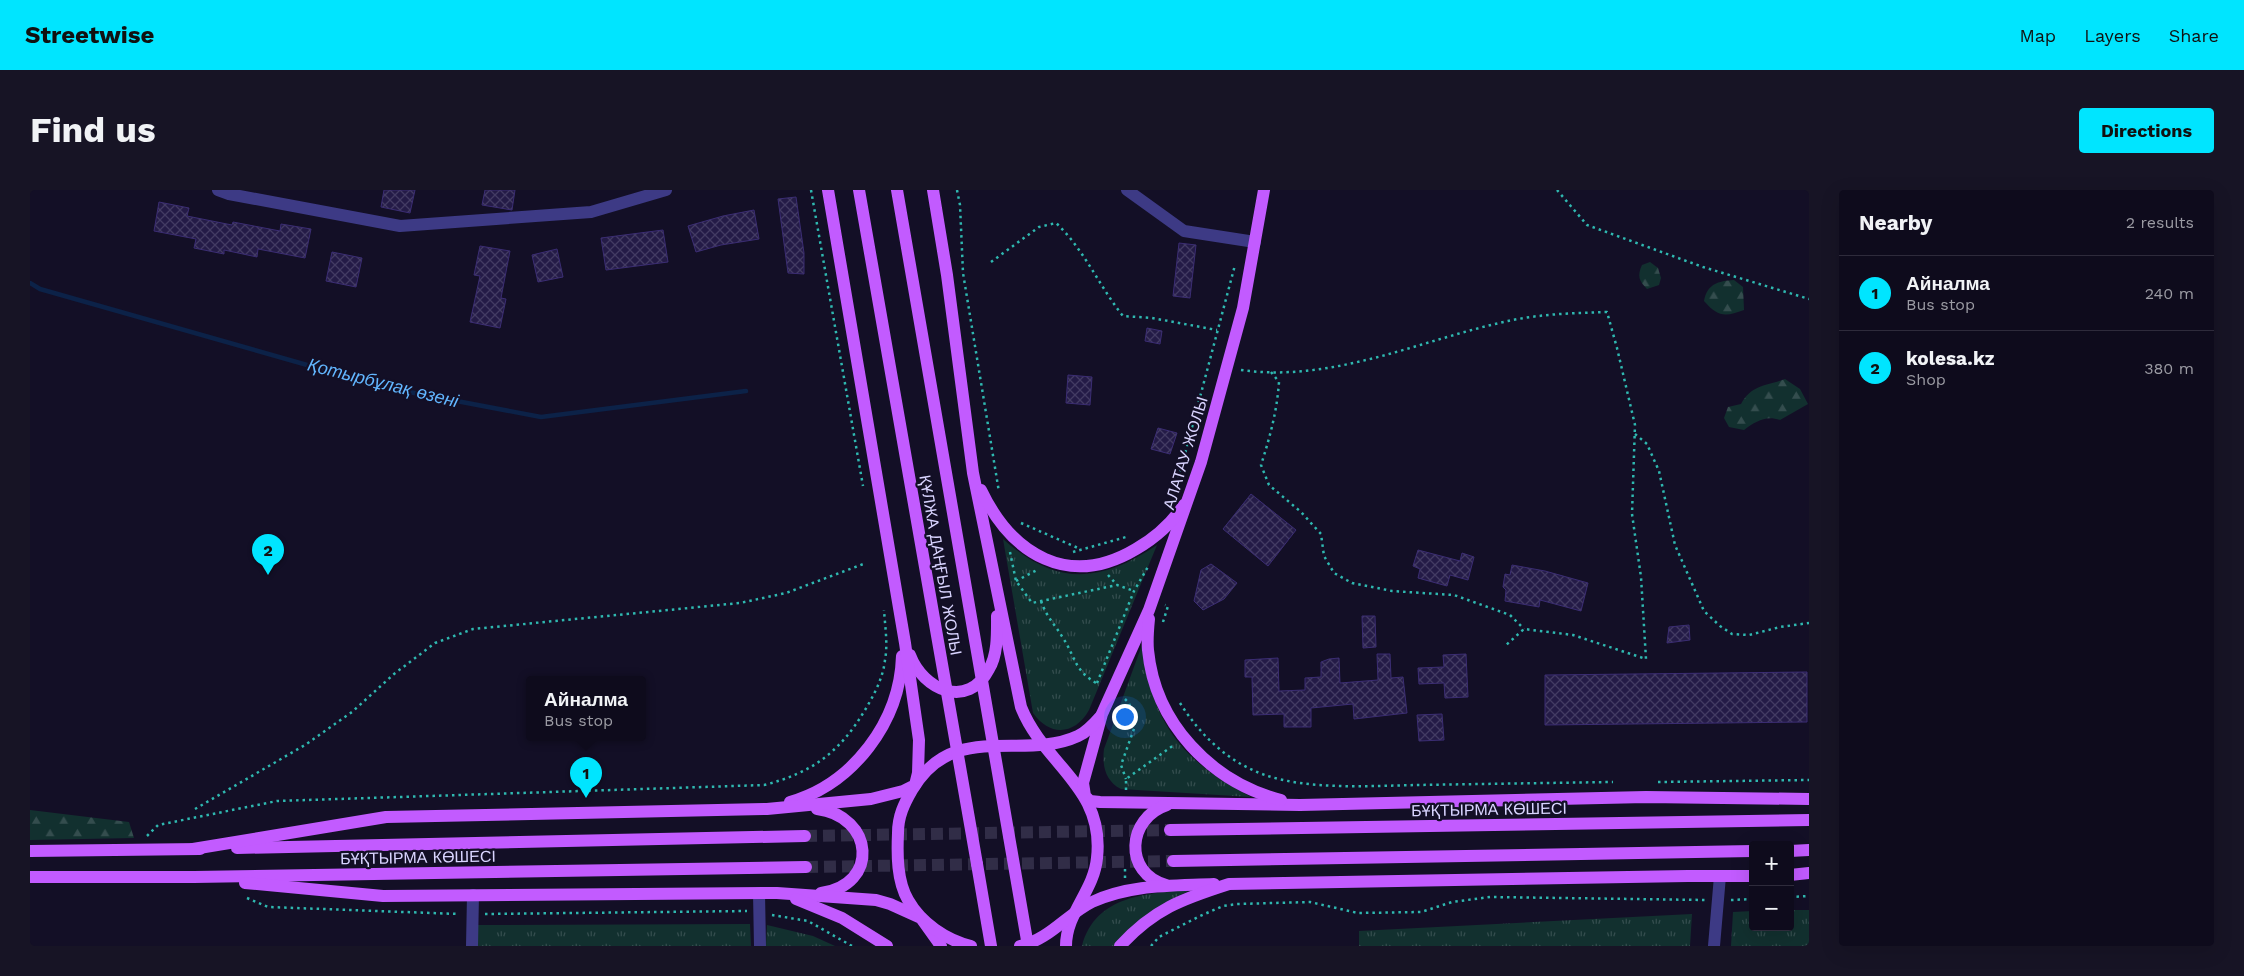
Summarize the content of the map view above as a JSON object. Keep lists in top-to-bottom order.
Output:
{
  "streets": {
    "main road": ["АЛАТАУ ЖОЛЫ", "ҚҰЛЖА ДАҢҒЫЛ ЖОЛЫ", "БҰҚТЫРМА КӨШЕСІ"]
  },
  "water": ["Қотырбұлақ өзені"],
  "page": {
    "header": "Streetwise",
    "nav": ["Map", "Layers", "Share"],
    "buttons": "Directions",
    "title": "Find us",
    "heading": ["Nearby", "2 results"],
    "list": [
      {
        "mark": "1",
        "name": "Айналма",
        "note": "Bus stop",
        "value": "240 m"
      },
      {
        "mark": "2",
        "name": "kolesa.kz",
        "note": "Shop",
        "value": "380 m"
      }
    ],
    "pins": ["2", "1"],
    "popup": ["Айналма", "Bus stop"],
    "map_buttons": ["+", "−"]
  }
}
